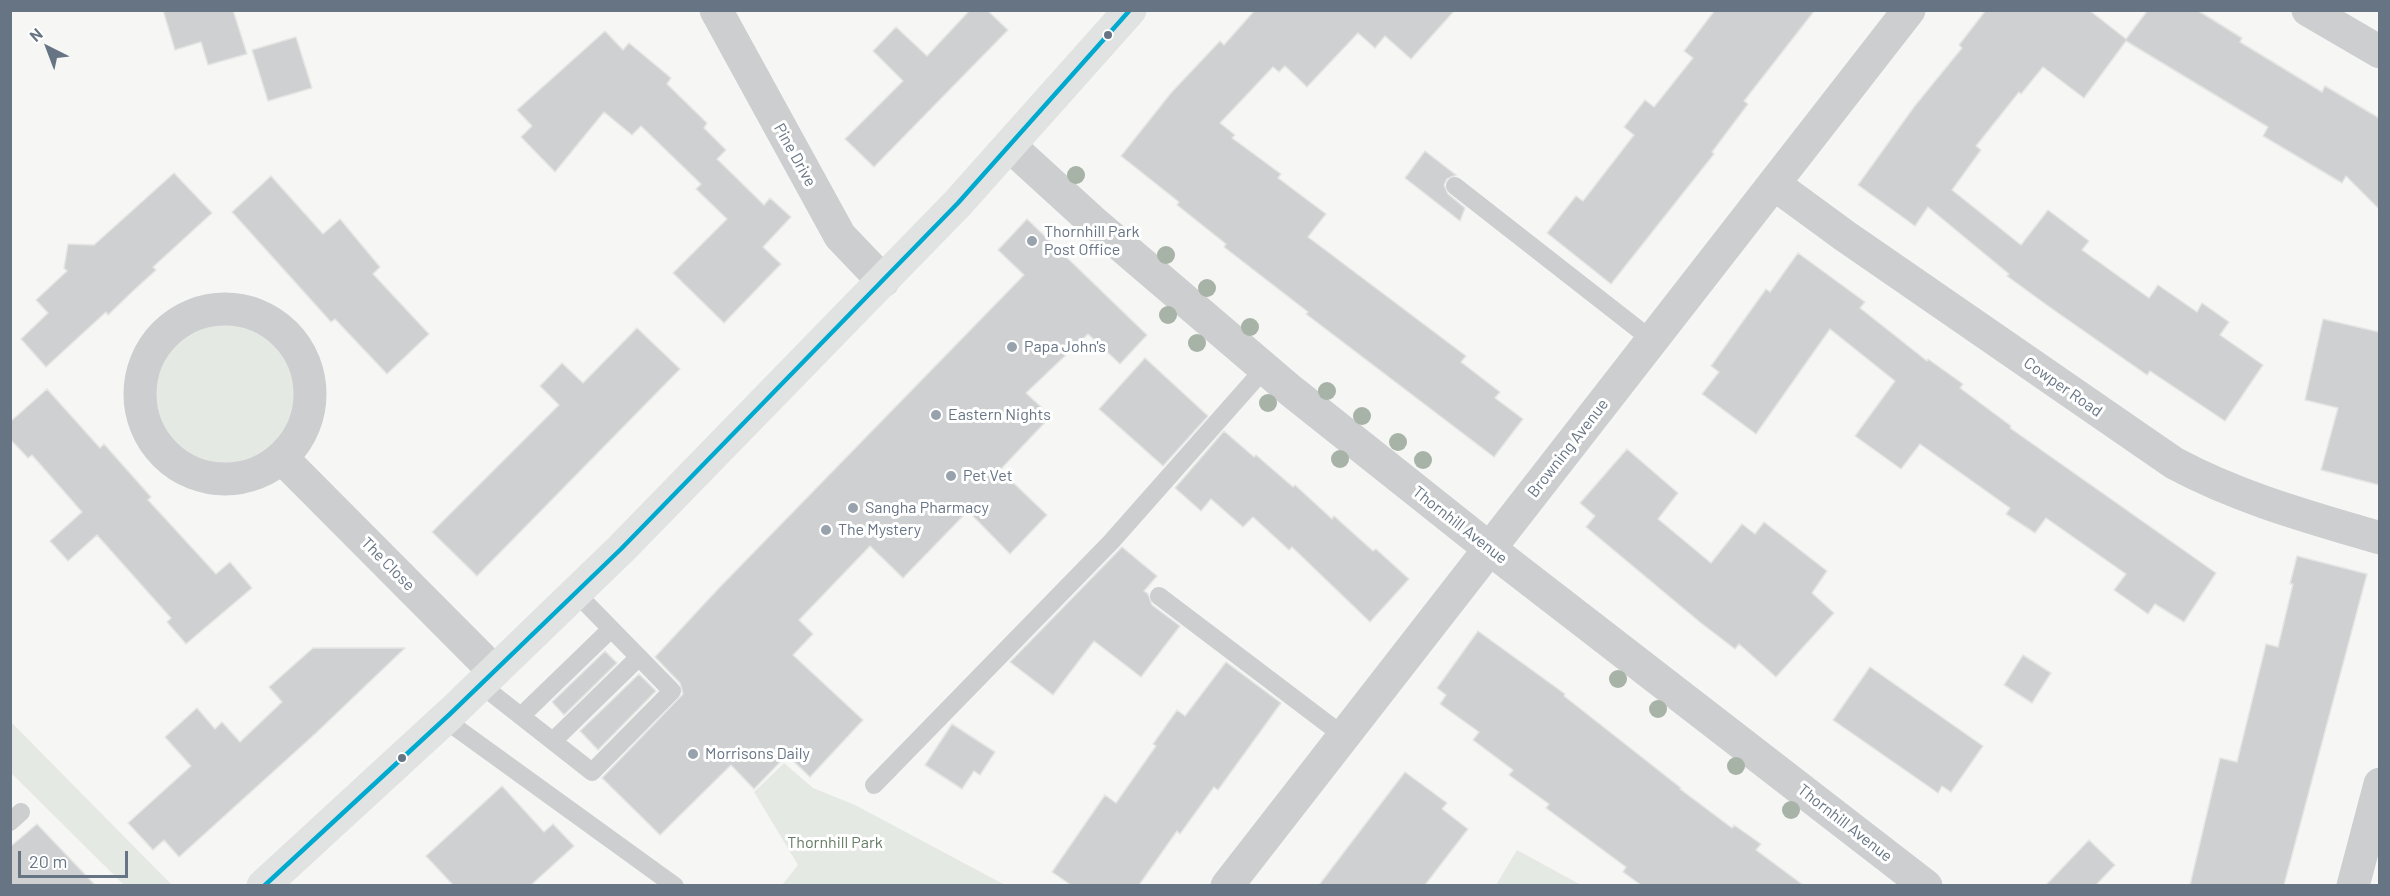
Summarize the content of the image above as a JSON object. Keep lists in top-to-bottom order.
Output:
{
  "streets": {
    "street": [
      "Pine Drive",
      "Cowper Road",
      "Browning Avenue",
      "Thornhill Avenue",
      "The Close"
    ]
  },
  "crossings": [
    ["Cowper Road", "Browning Avenue"],
    ["Browning Avenue", "Thornhill Avenue"]
  ],
  "parks": ["Thornhill Park"],
  "places": [
    "Thornhill Park Post Office",
    "Papa John's",
    "Eastern Nights",
    "Pet Vet",
    "Sangha Pharmacy",
    "The Mystery",
    "Morrisons Daily"
  ],
  "scale_bar": "20 m",
  "north": "top left"
}
